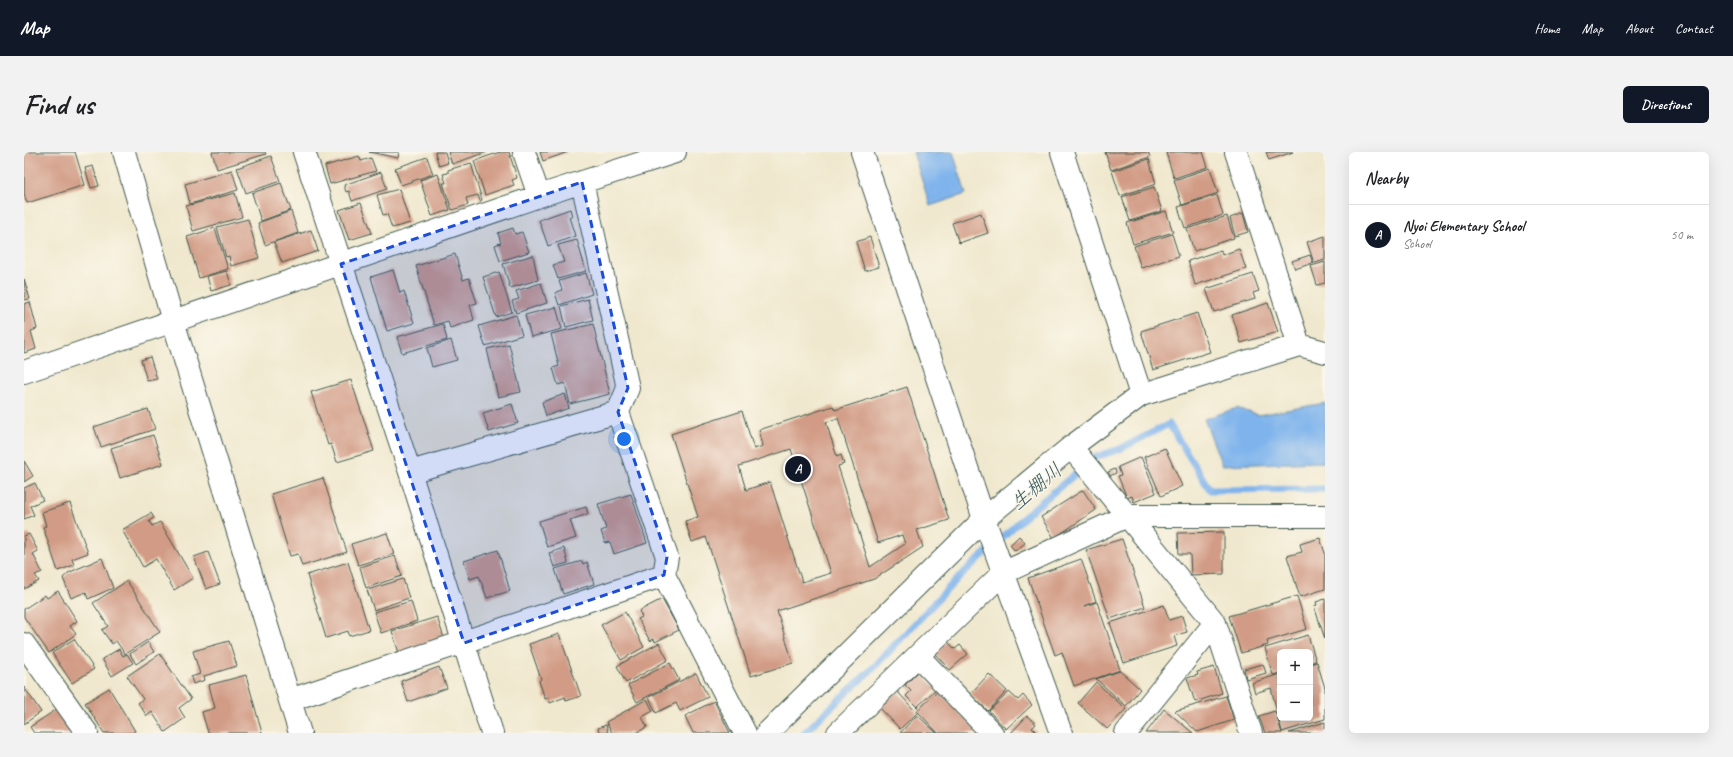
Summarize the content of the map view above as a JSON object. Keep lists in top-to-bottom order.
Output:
{
  "water": ["生棚川"],
  "page": {
    "header": "Map",
    "nav": [
      "Home",
      "Map",
      "About",
      "Contact"
    ],
    "buttons": "Directions",
    "title": "Find us",
    "heading": "Nearby",
    "list": [
      {
        "mark": "A",
        "name": "Nyoi Elementary School",
        "note": "School",
        "value": "50 m"
      }
    ],
    "pins": "A",
    "map_buttons": ["+", "−"]
  }
}
